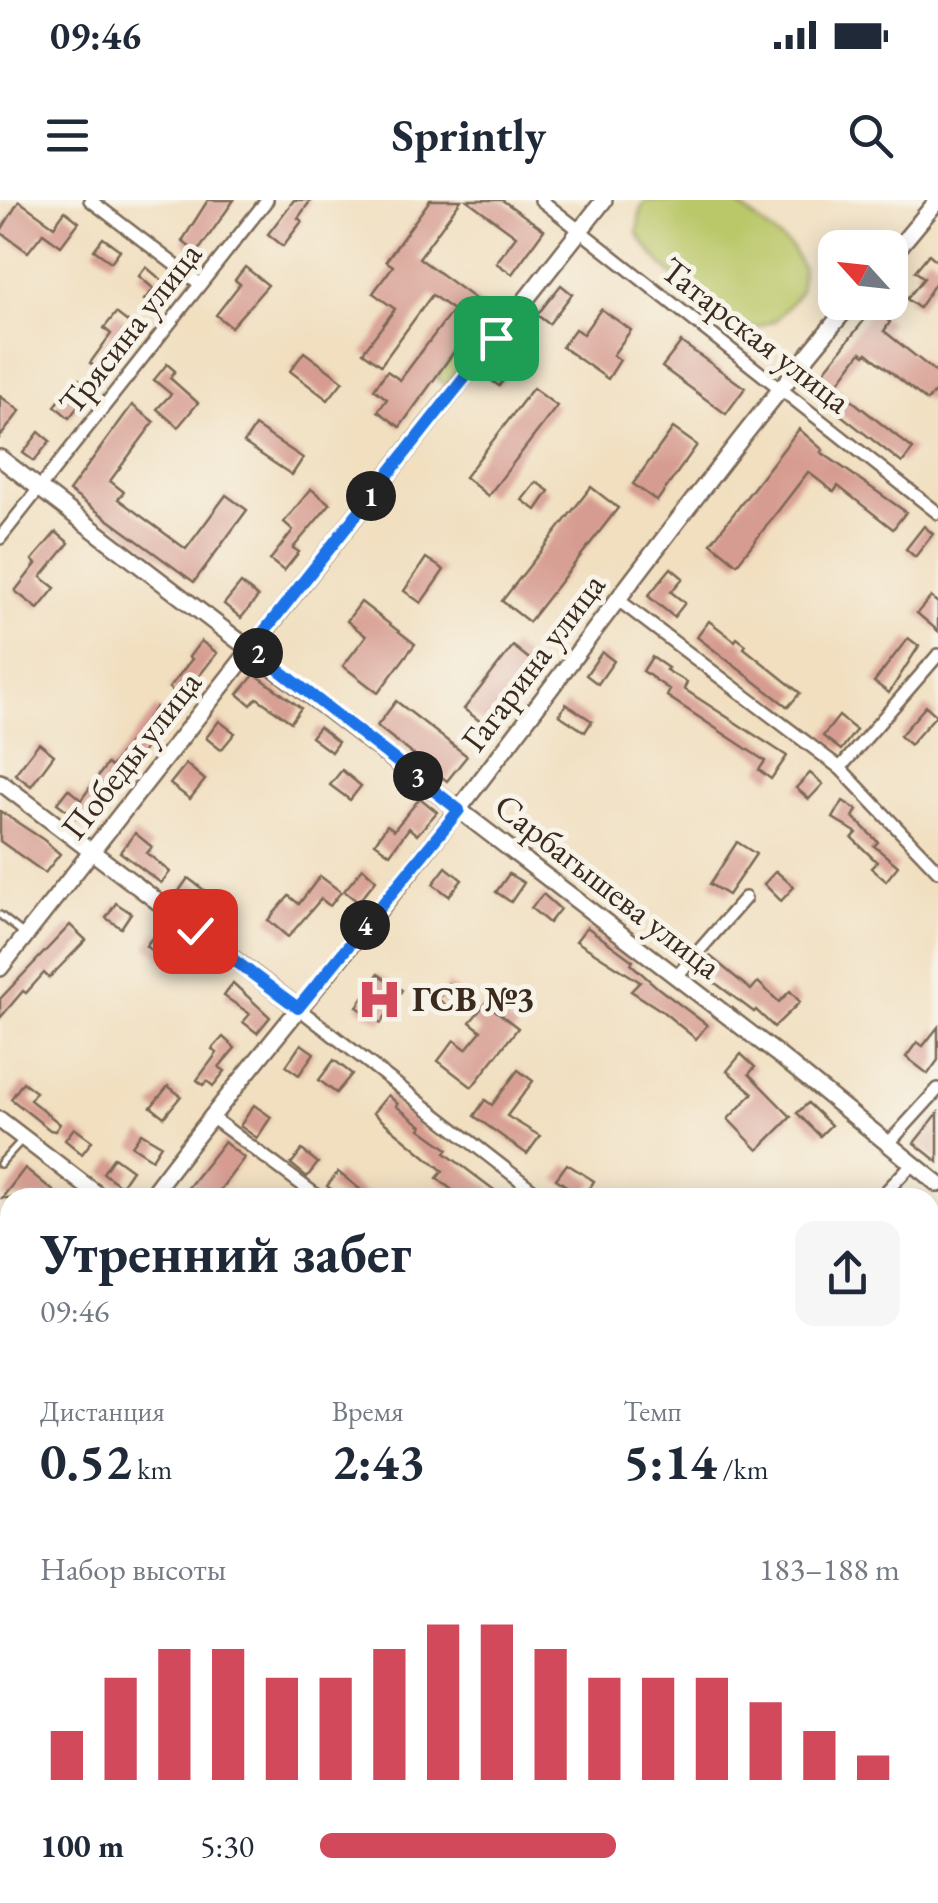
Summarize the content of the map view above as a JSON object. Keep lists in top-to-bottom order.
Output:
{
  "streets": {
    "main road": ["Гагарина улица", "Победы улица", "Сарбагышева улица"],
    "street": ["Трясина улица", "Татарская улица"]
  },
  "crossings": [
    ["Трясина улица", "Сарбагышева улица"],
    ["Татарская улица", "Гагарина улица"],
    ["Татарская улица", "Победы улица"],
    ["Гагарина улица", "Сарбагышева улица"],
    ["Победы улица", "Сарбагышева улица"]
  ],
  "places": {
    "hospital": ["ГСВ №3"]
  },
  "north": "top left",
  "page": {
    "status": "09:46",
    "header": "Sprintly",
    "pins": [
      "1",
      "2",
      "3",
      "4"
    ],
    "heading": ["Утренний забег", "09:46"],
    "stats": [
      ["Дистанция", "0.52 km"],
      ["Время", "2:43"],
      ["Темп", "5:14 /km"]
    ],
    "chart": ["Набор высоты", "183–188 m"],
    "list": [
      {
        "name": "100 m",
        "note": "5:30"
      }
    ]
  }
}
